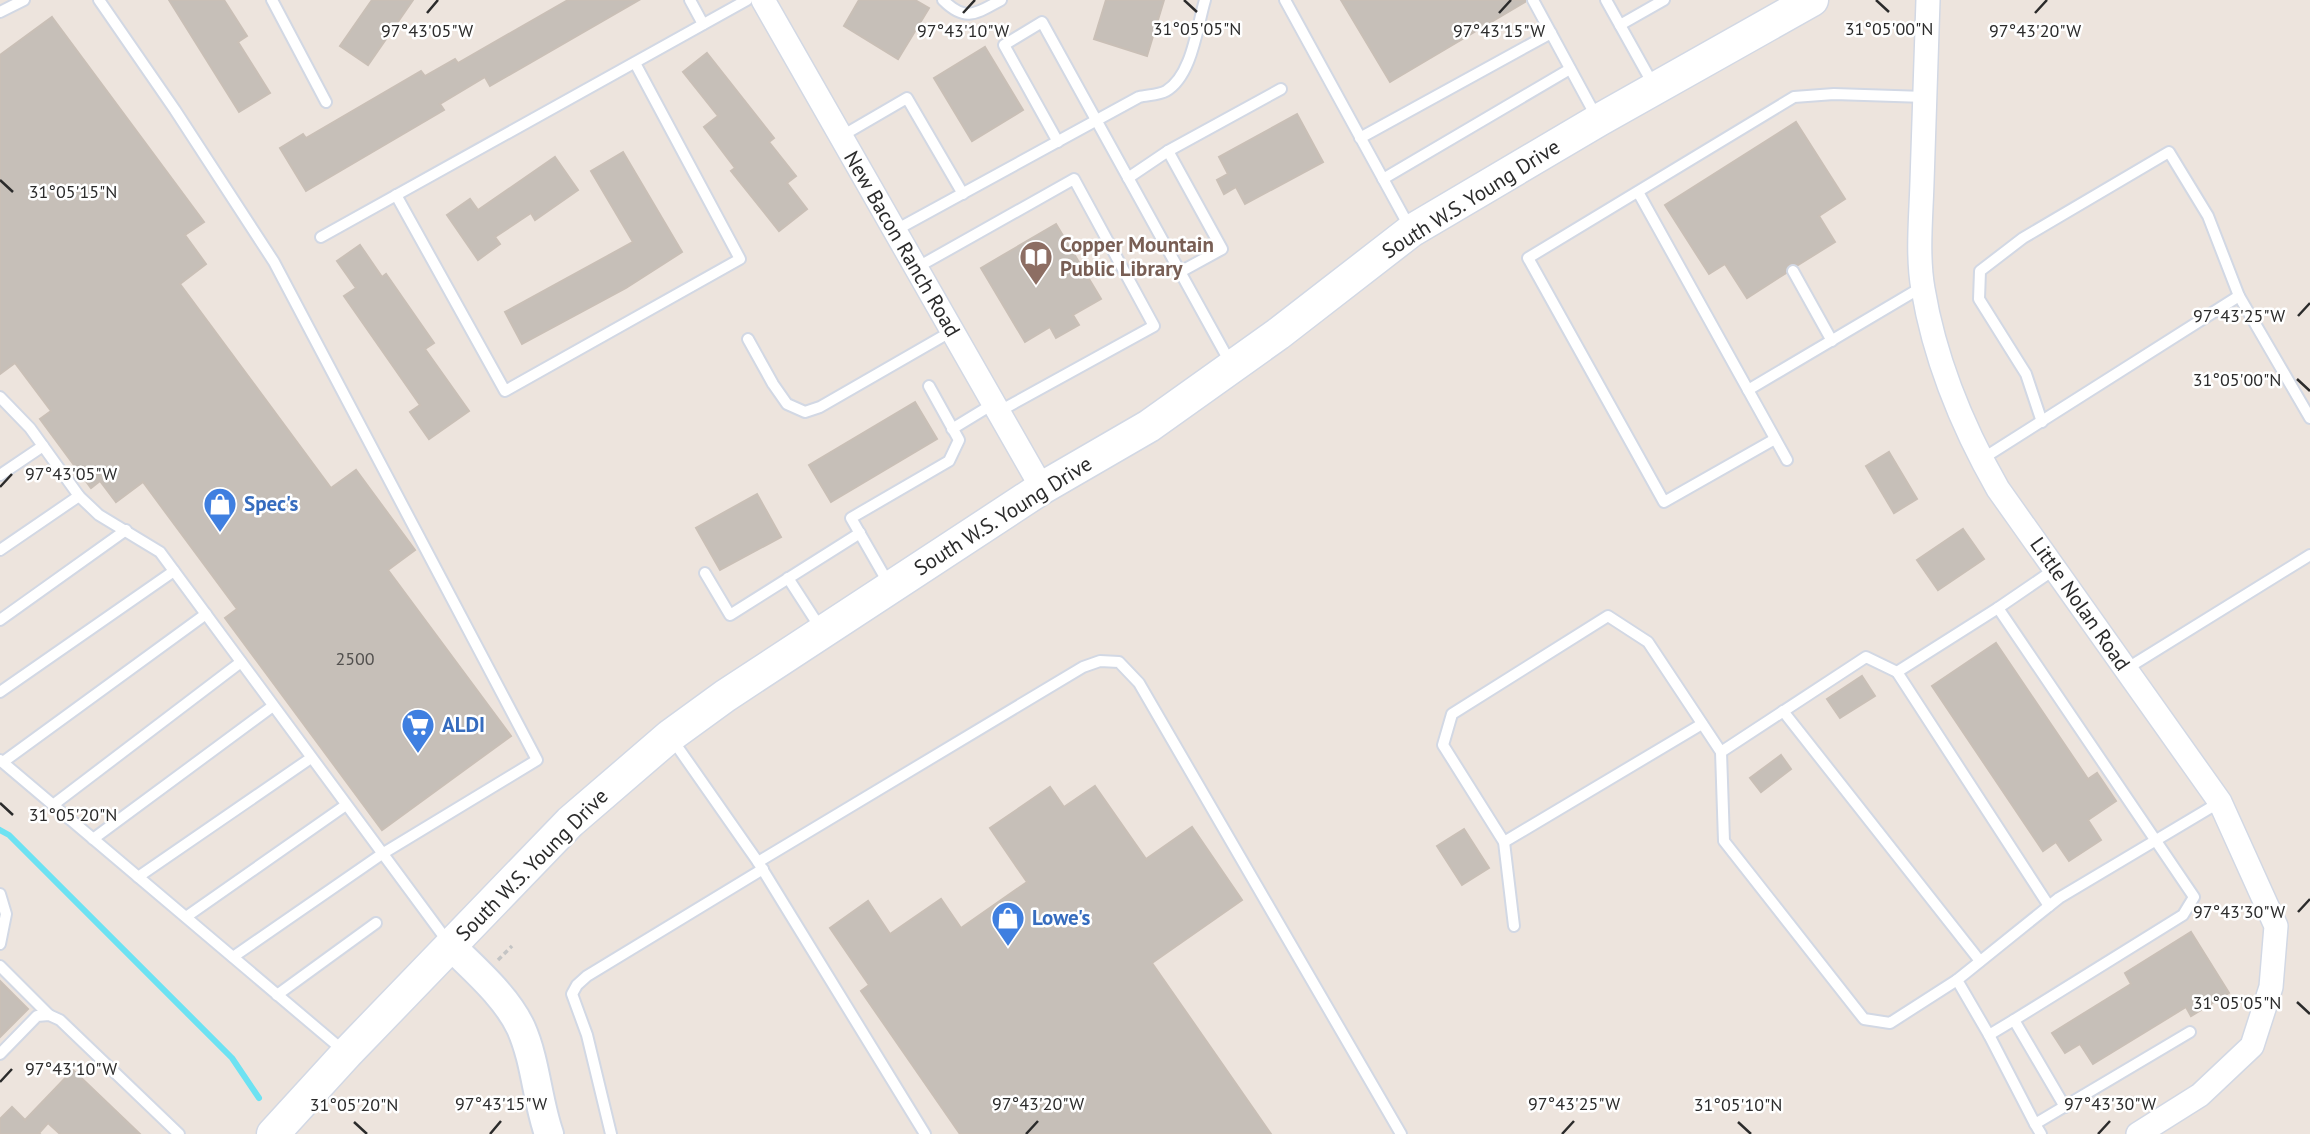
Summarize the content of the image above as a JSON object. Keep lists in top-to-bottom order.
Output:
{
  "streets": {
    "main road": ["South W.S. Young Drive"],
    "street": ["New Bacon Ranch Road", "Little Nolan Road"]
  },
  "crossings": [
    ["South W.S. Young Drive", "New Bacon Ranch Road"]
  ],
  "places": {
    "library": ["Copper Mountain Public Library"],
    "shop": ["Spec's", "Lowe's"],
    "supermarket": ["ALDI"]
  },
  "house_numbers": ["2500"],
  "coordinates": [
    "31°05'05\"N",
    "31°05'00\"N",
    "97°43'05\"W",
    "97°43'10\"W",
    "97°43'15\"W",
    "97°43'20\"W",
    "31°05'15\"N",
    "97°43'25\"W",
    "31°05'20\"N",
    "97°43'30\"W",
    "31°05'10\"N"
  ]
}
